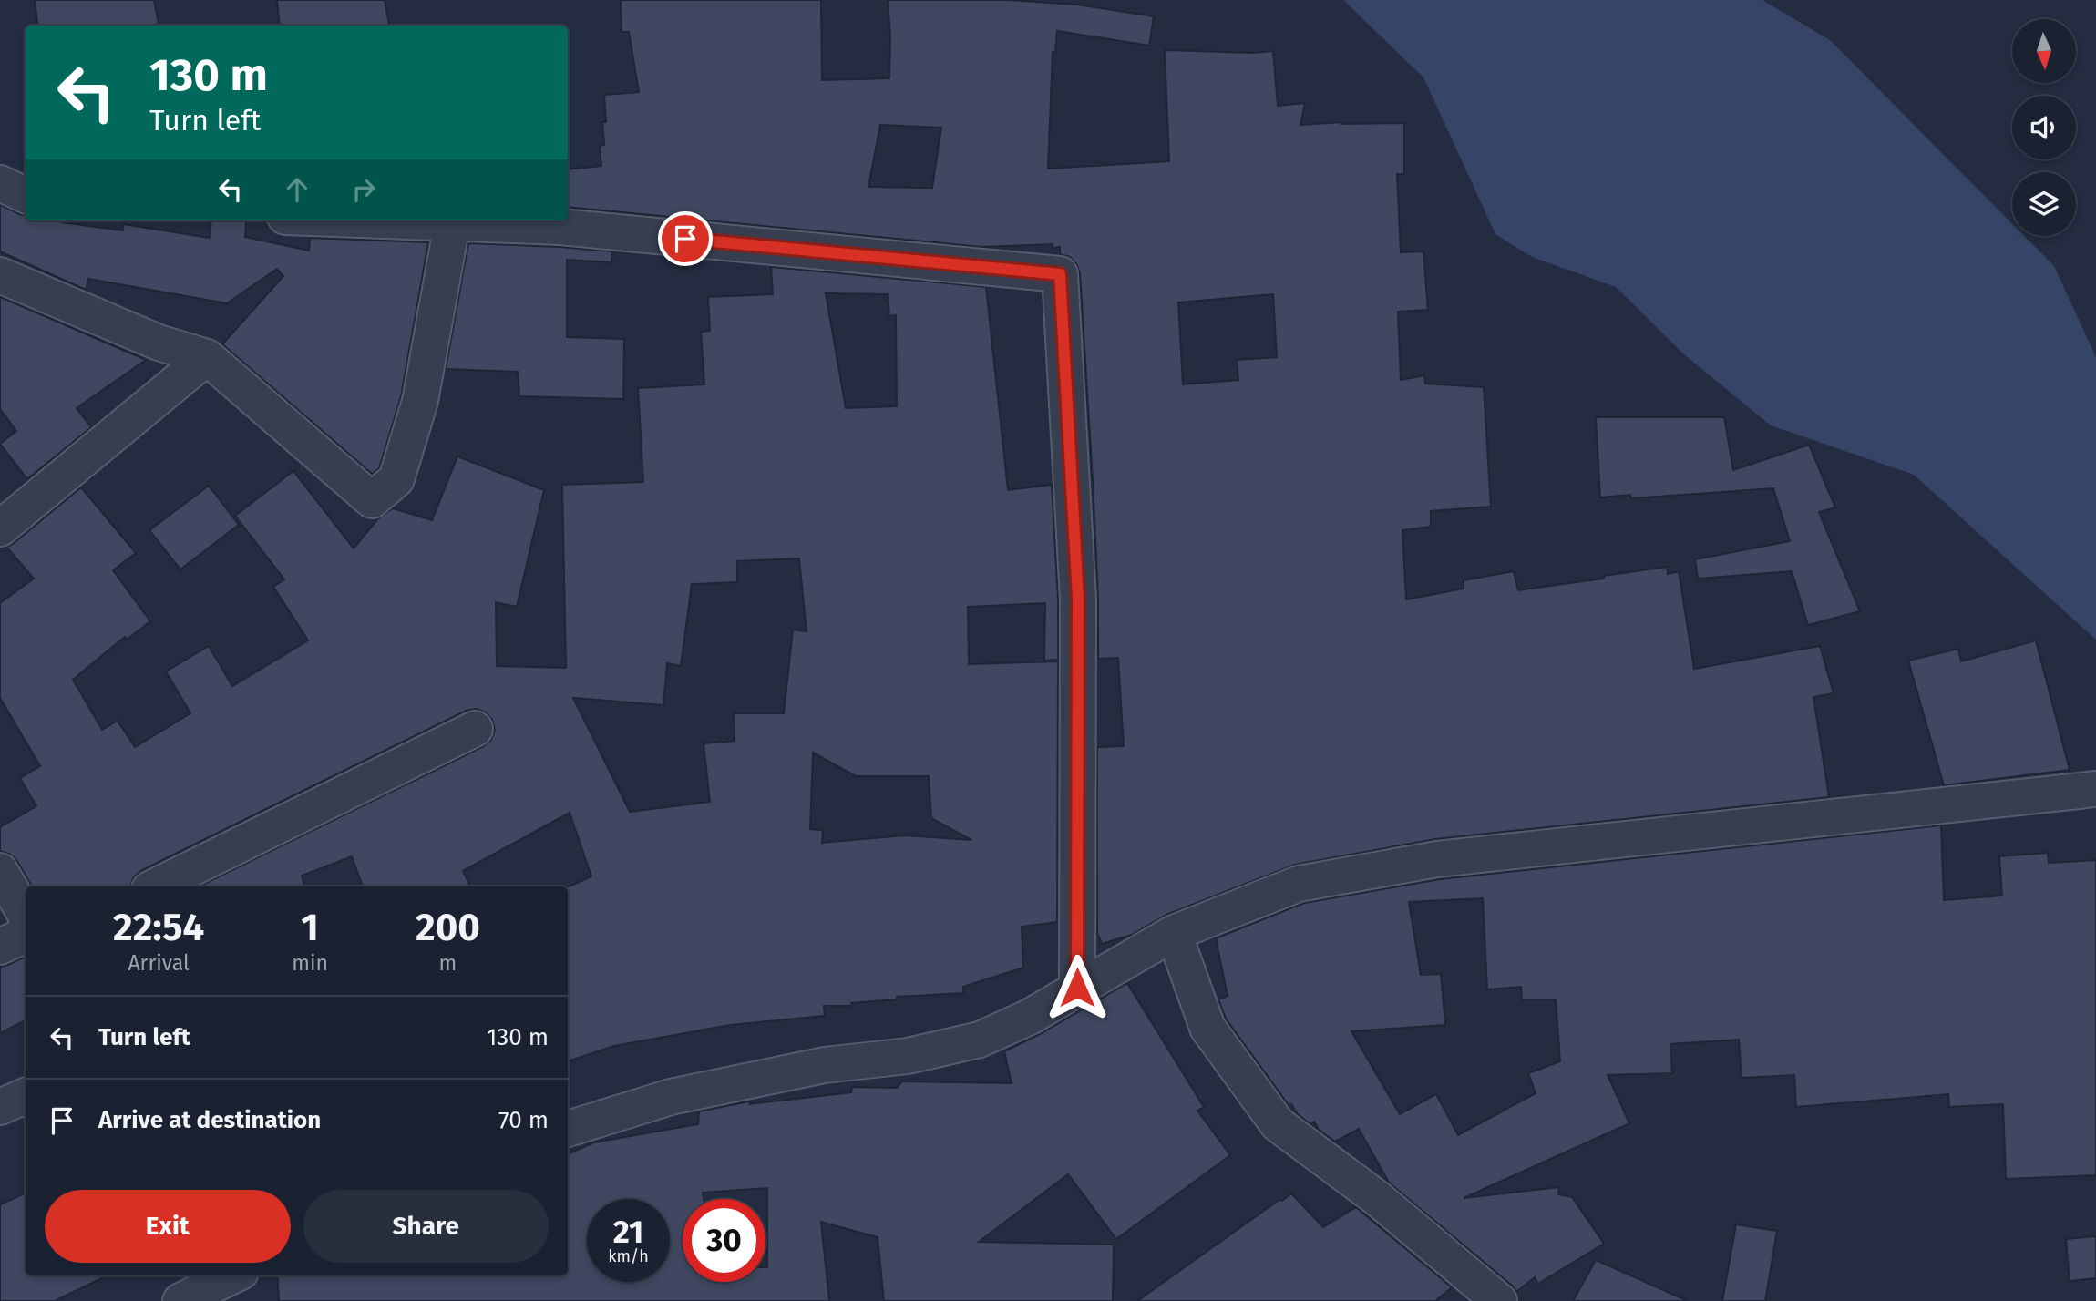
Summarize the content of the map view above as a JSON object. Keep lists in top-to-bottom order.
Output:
{
  "north": "bottom",
  "page": {
    "turn": ["130 m", "Turn left"],
    "eta": [
      "22:54",
      "Arrival",
      "1",
      "min",
      "200",
      "m"
    ],
    "list": [
      {
        "name": "Turn left",
        "value": "130 m"
      },
      {
        "name": "Arrive at destination",
        "value": "70 m"
      }
    ],
    "buttons": ["Exit", "Share"],
    "speed": "21 km/h",
    "limit": "30"
  }
}
